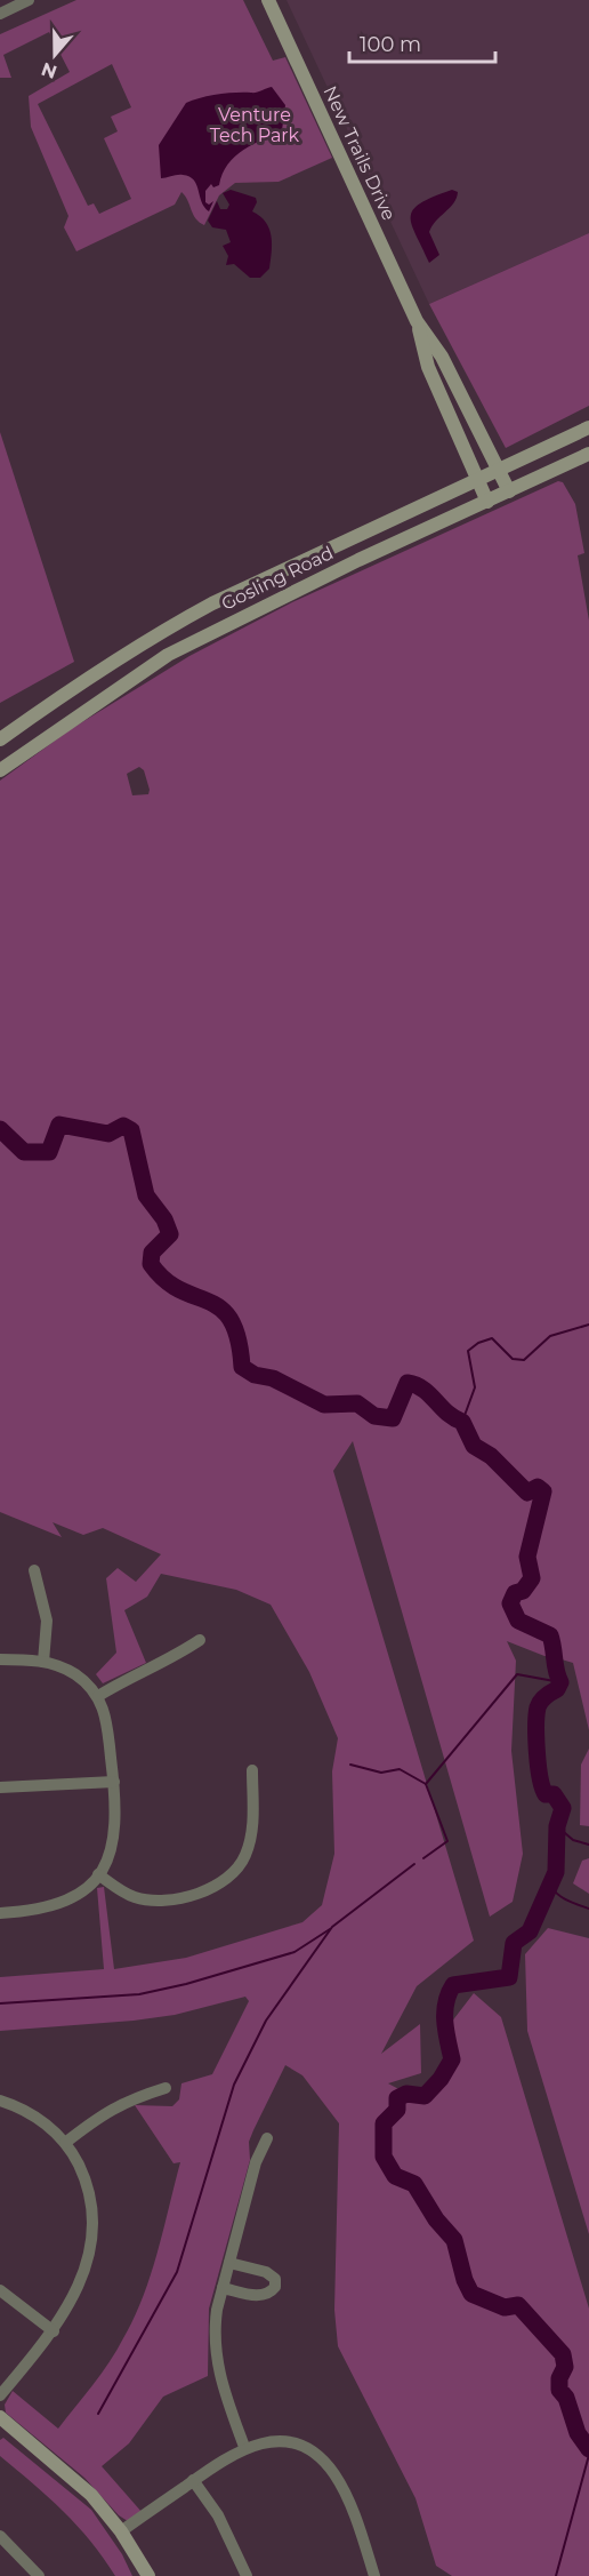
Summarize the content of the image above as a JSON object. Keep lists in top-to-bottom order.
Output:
{
  "streets": {
    "main road": ["New Trails Drive", "Gosling Road"]
  },
  "crossings": [
    ["New Trails Drive", "Gosling Road"]
  ],
  "parks": ["Venture Tech Park"],
  "scale_bar": "100 m",
  "north": "bottom"
}
